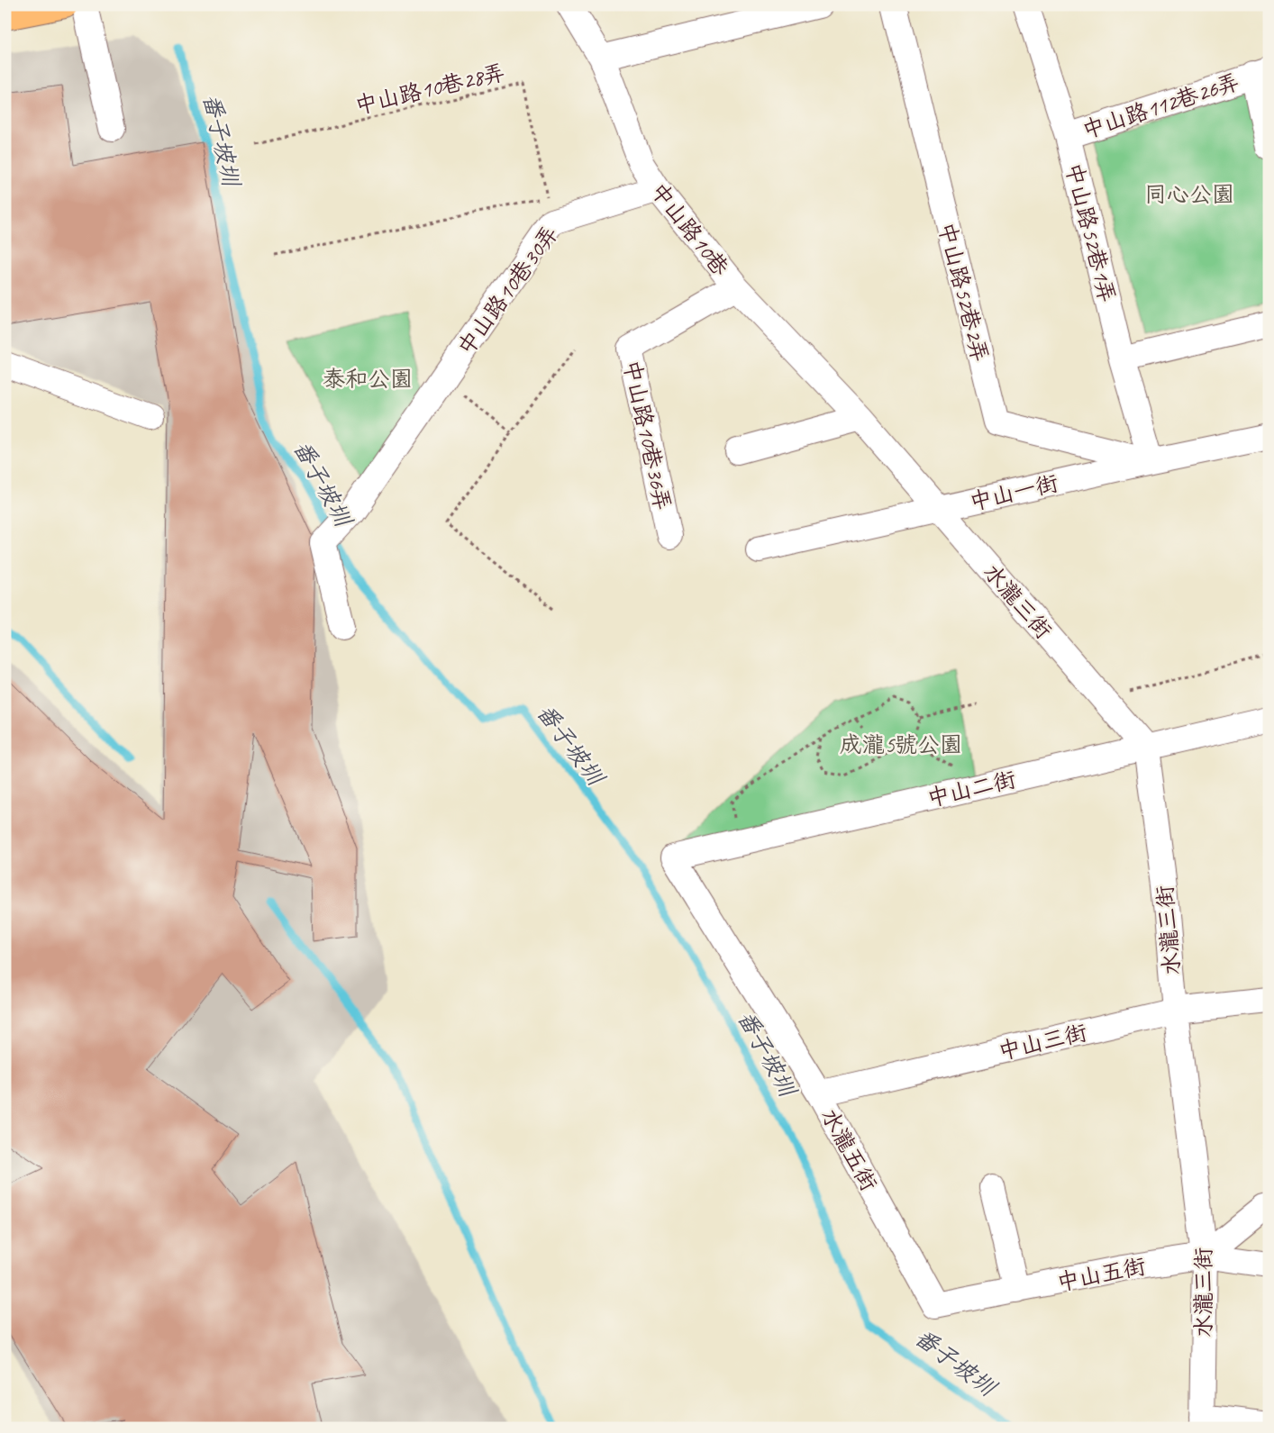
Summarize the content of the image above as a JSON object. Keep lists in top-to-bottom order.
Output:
{
  "streets": {
    "street": [
      "中山路112巷26弄",
      "中山路10巷",
      "中山路52巷1弄",
      "中山路10巷30弄",
      "中山路52巷2弄",
      "中山路10巷36弄",
      "中山一街",
      "水瀧三街",
      "中山二街",
      "中山三街",
      "水瀧五街",
      "中山五街"
    ],
    "path": ["中山路10巷28弄"]
  },
  "crossings": [
    ["中山路10巷28弄", "中山路10巷30弄"],
    ["中山路112巷26弄", "中山路52巷1弄"],
    ["中山路10巷", "中山路10巷30弄"],
    ["中山路10巷", "中山路10巷36弄"],
    ["中山路10巷", "中山一街"],
    ["中山路10巷", "水瀧三街"],
    ["中山路52巷1弄", "中山路52巷2弄"],
    ["中山路52巷1弄", "中山一街"],
    ["中山路52巷2弄", "中山一街"],
    ["中山一街", "水瀧三街"],
    ["水瀧三街", "中山二街"],
    ["水瀧三街", "中山三街"],
    ["水瀧三街", "中山五街"],
    ["中山二街", "水瀧五街"],
    ["中山三街", "水瀧五街"],
    ["水瀧五街", "中山五街"]
  ],
  "water": ["番子坡圳"],
  "parks": ["同心公園", "泰和公園", "成瀧5號公園"]
}
